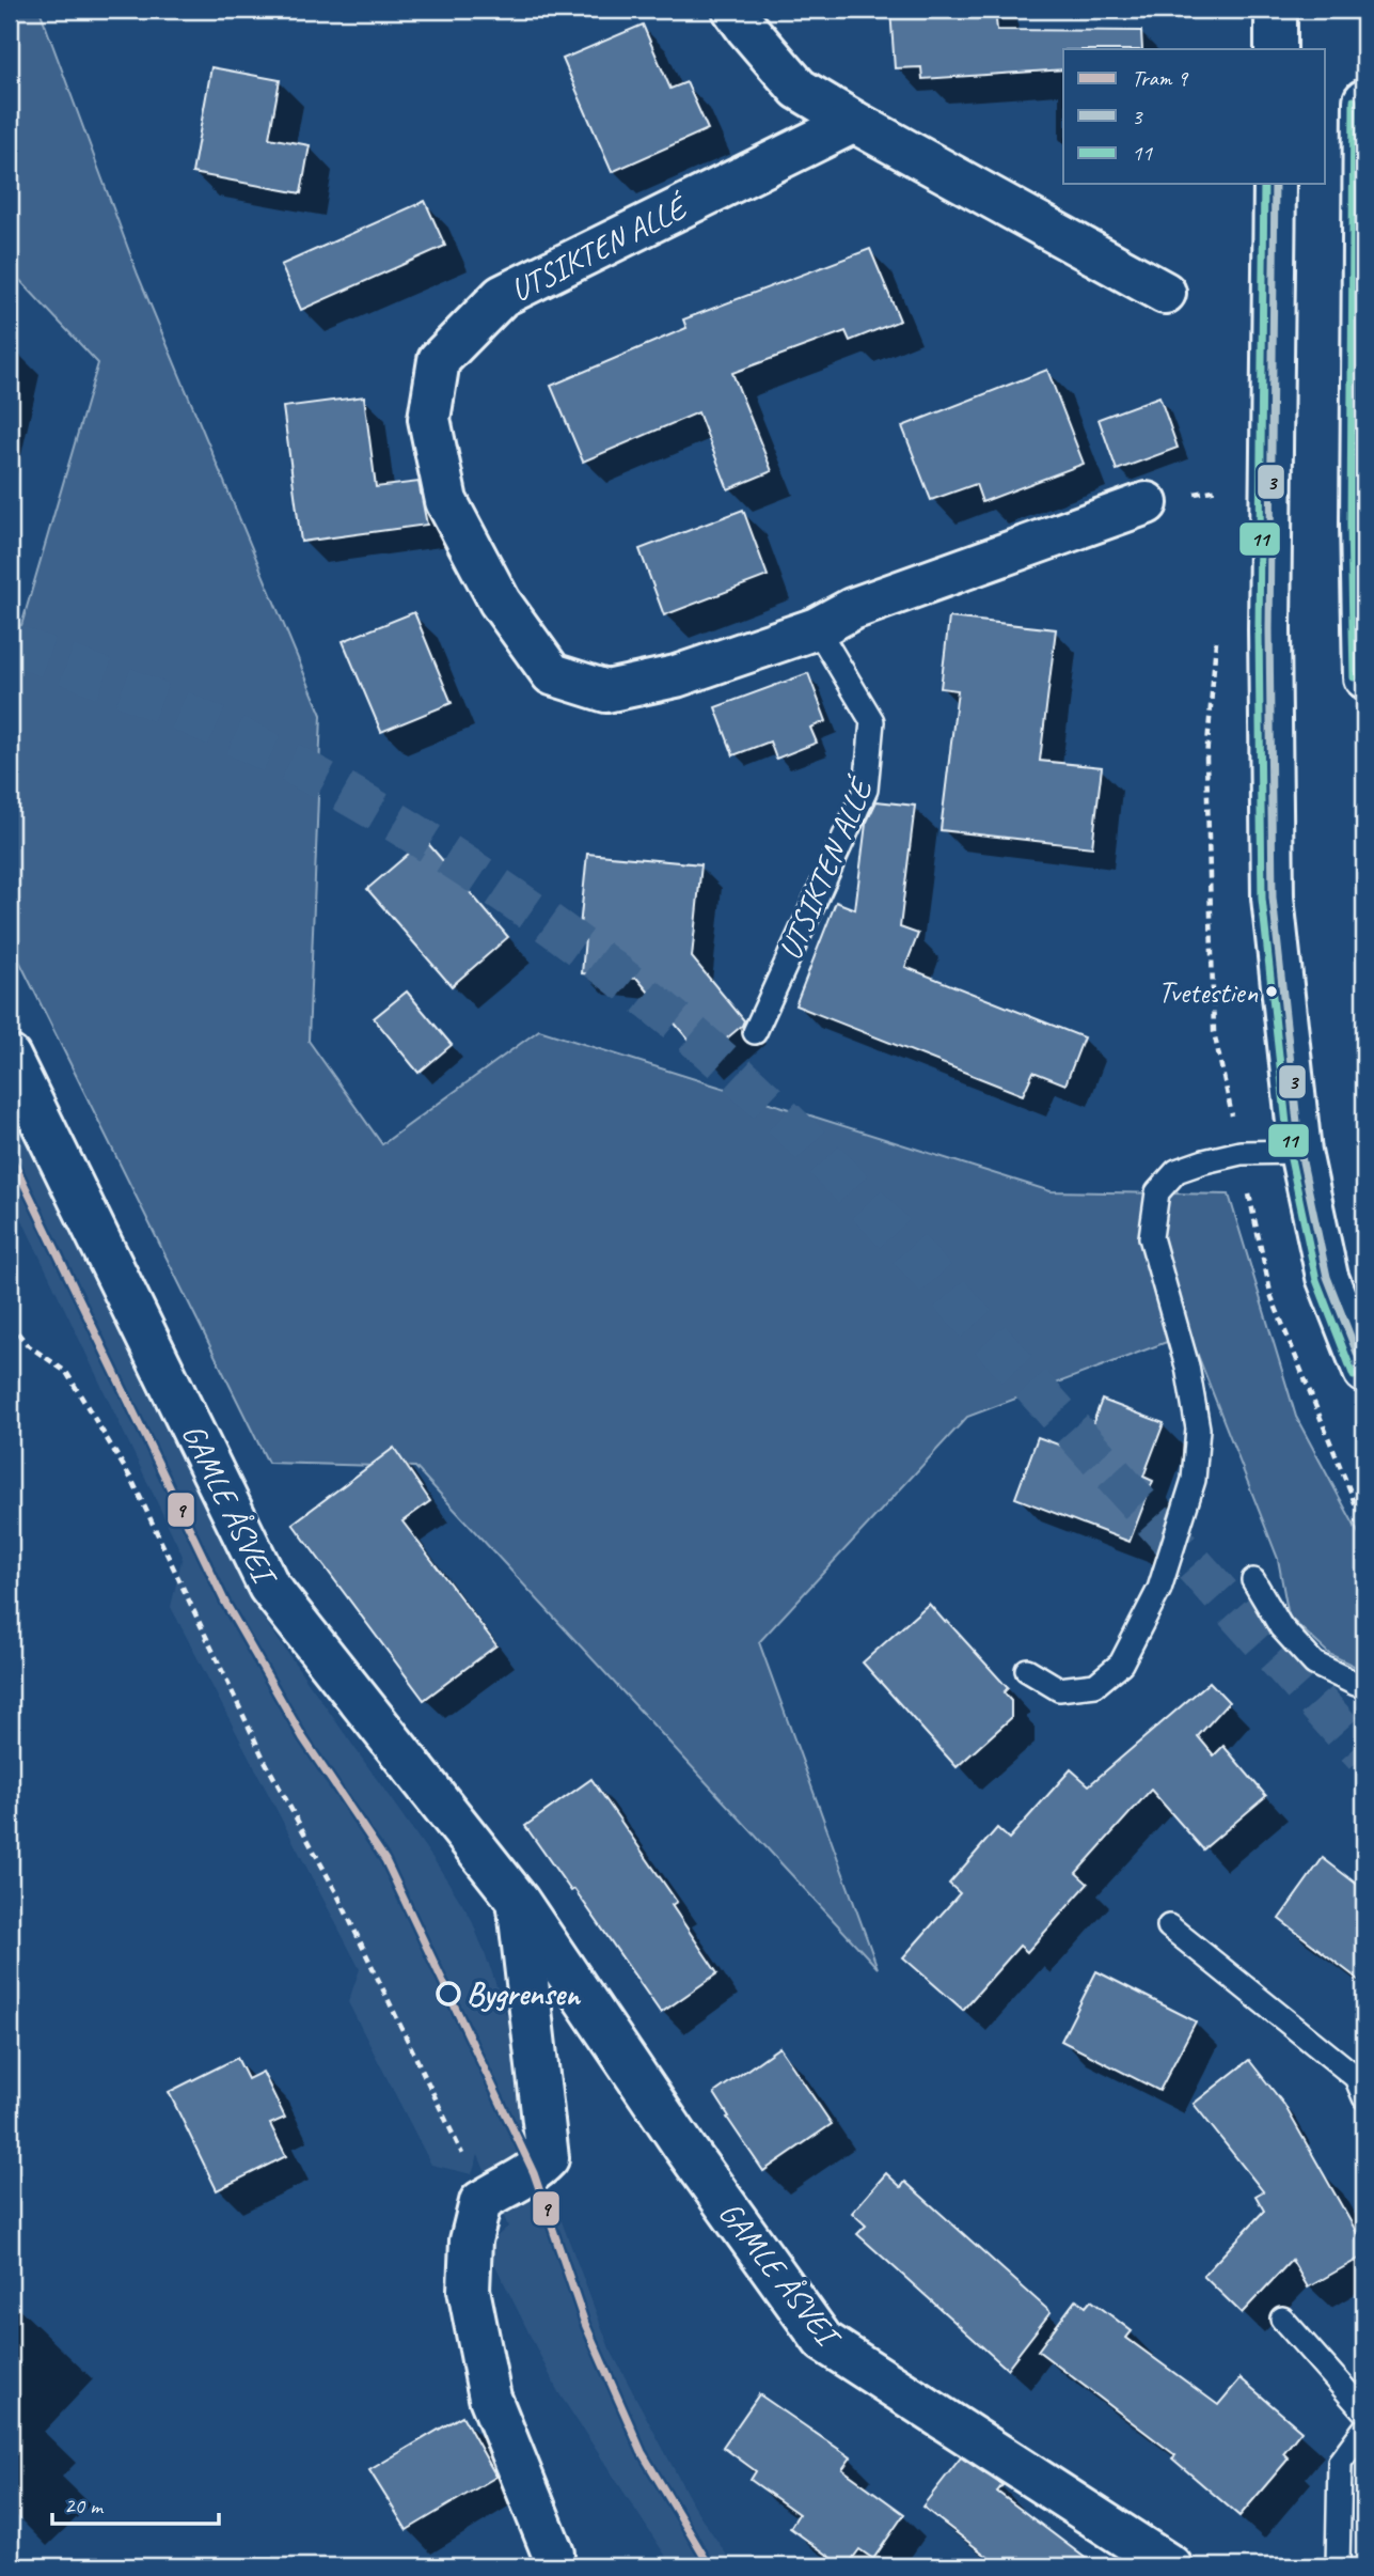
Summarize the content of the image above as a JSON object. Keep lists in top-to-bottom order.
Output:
{
  "streets": {
    "street": ["UTSIKTEN ALLÉ", "GAMLE ÅSVEI"]
  },
  "places": ["Tvetestien", "Bygrensen"],
  "lines": ["transit line 3", "transit line 11", "tram line 9"],
  "legend": ["Tram 9", "3", "11"],
  "scale_bar": "20 m"
}
